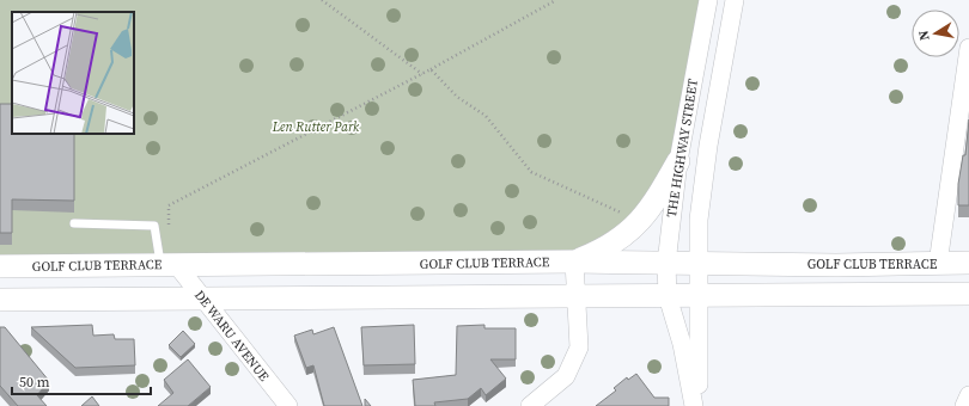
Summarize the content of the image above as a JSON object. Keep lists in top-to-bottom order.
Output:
{
  "streets": {
    "street": ["THE HIGHWAY STREET", "GOLF CLUB TERRACE", "DE WARU AVENUE"]
  },
  "crossings": [
    ["THE HIGHWAY STREET", "GOLF CLUB TERRACE"],
    ["GOLF CLUB TERRACE", "DE WARU AVENUE"]
  ],
  "parks": ["Len Rutter Park"],
  "scale_bar": "50 m",
  "north": "left"
}
